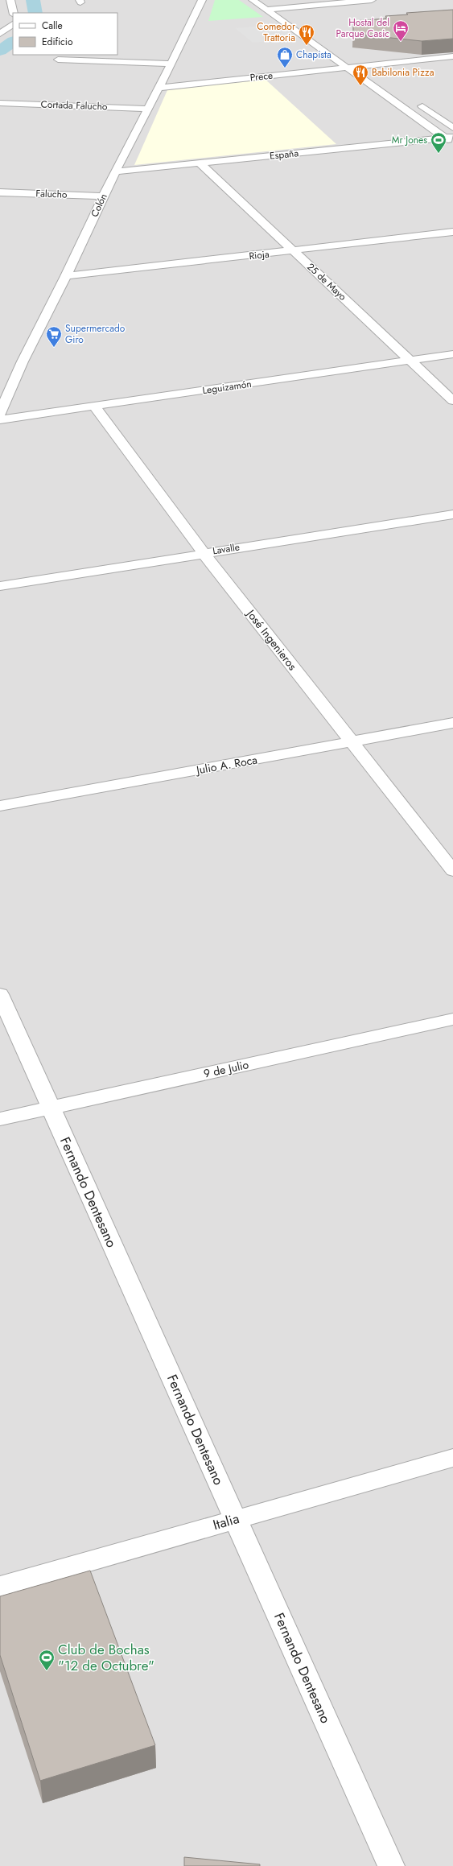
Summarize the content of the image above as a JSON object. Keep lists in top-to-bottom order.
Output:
{
  "streets": {
    "street": [
      "Prece",
      "Cortada Falucho",
      "España",
      "Falucho",
      "Colón",
      "Rioja",
      "25 de Mayo",
      "Leguizamón",
      "Lavalle",
      "José Ingenieros",
      "Julio A. Roca",
      "9 de Julio",
      "Fernando Dentesano",
      "Italia"
    ]
  },
  "crossings": [
    ["Prece", "Colón"],
    ["Cortada Falucho", "Colón"],
    ["España", "Colón"],
    ["España", "25 de Mayo"],
    ["Falucho", "Colón"],
    ["Colón", "Rioja"],
    ["Rioja", "25 de Mayo"],
    ["25 de Mayo", "Leguizamón"],
    ["Leguizamón", "José Ingenieros"],
    ["Lavalle", "José Ingenieros"],
    ["José Ingenieros", "Julio A. Roca"],
    ["9 de Julio", "Fernando Dentesano"],
    ["Fernando Dentesano", "Italia"]
  ],
  "places": {
    "hotel": ["Hostal del Parque Casic"],
    "restaurant": ["Comedor Trattoria", "Babilonia Pizza"],
    "shop": ["Chapista"],
    "sports": ["Mr Jones", "Club de Bochas \"12 de Octubre\""],
    "supermarket": ["Supermercado Giro"]
  },
  "legend": ["Calle", "Edificio"]
}
